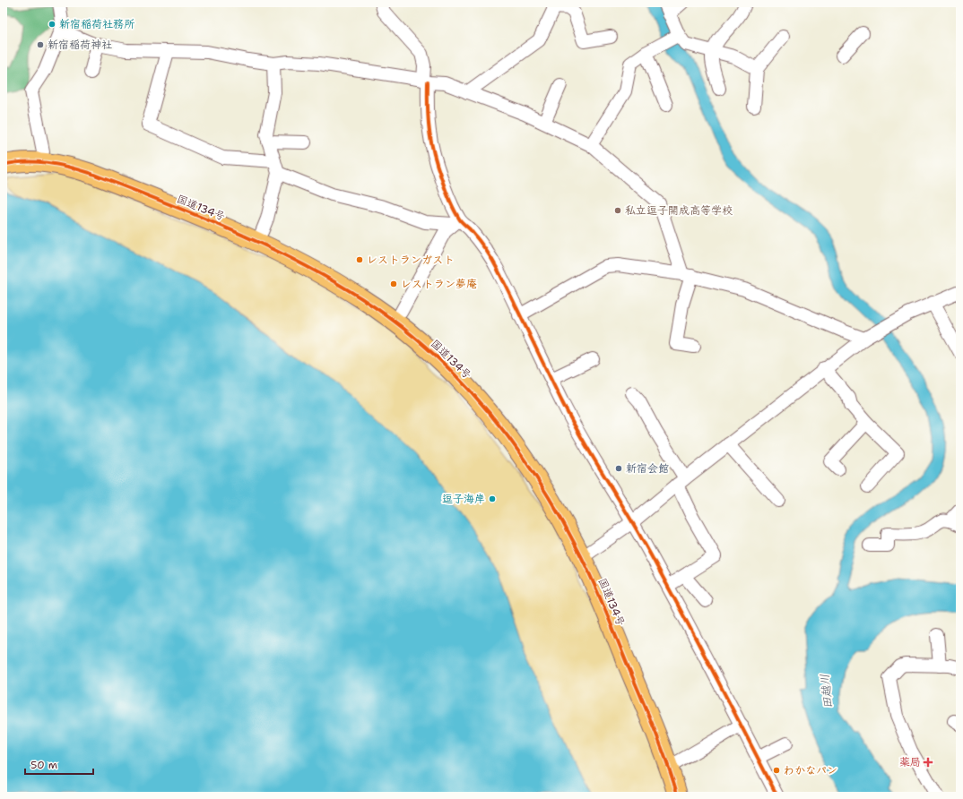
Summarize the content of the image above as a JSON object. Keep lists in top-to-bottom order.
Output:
{
  "streets": {
    "highway": ["国道134号"]
  },
  "water": ["田越川"],
  "places": {
    "other": [
      "新宿稲荷社務所",
      "新宿稲荷神社",
      "私立逗子開成高等学校",
      "レストランガスト",
      "レストラン夢庵",
      "新宿会館",
      "逗子海岸",
      "わかなパン"
    ],
    "health": ["薬局"]
  },
  "scale_bar": "50 m"
}
